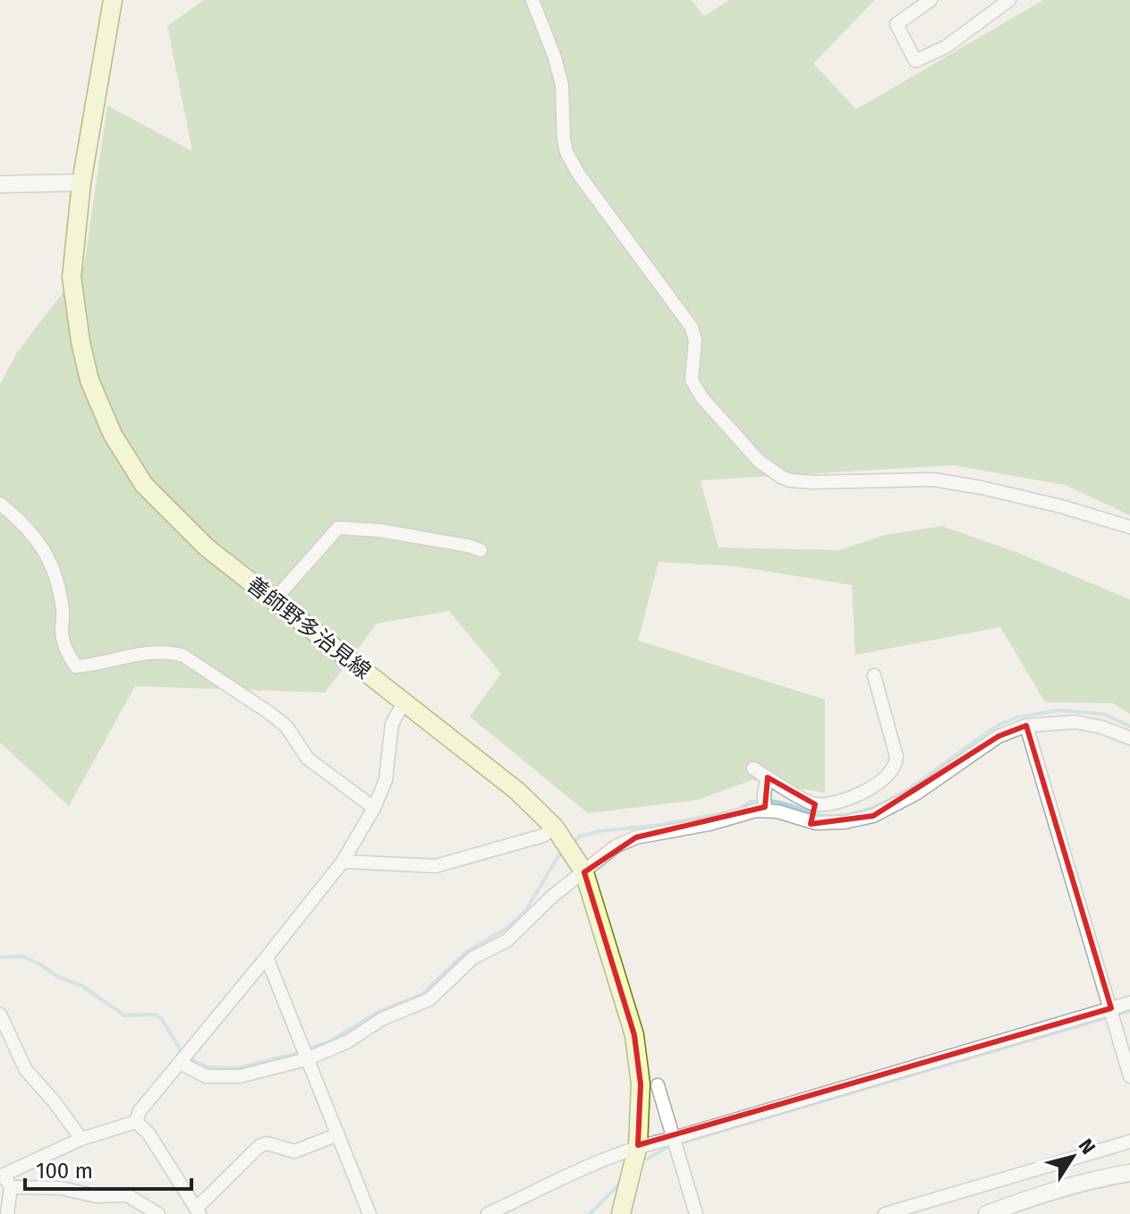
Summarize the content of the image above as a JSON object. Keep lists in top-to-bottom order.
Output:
{
  "streets": {
    "main road": ["善師野多治見線"]
  },
  "scale_bar": "100 m",
  "north": "top right"
}
